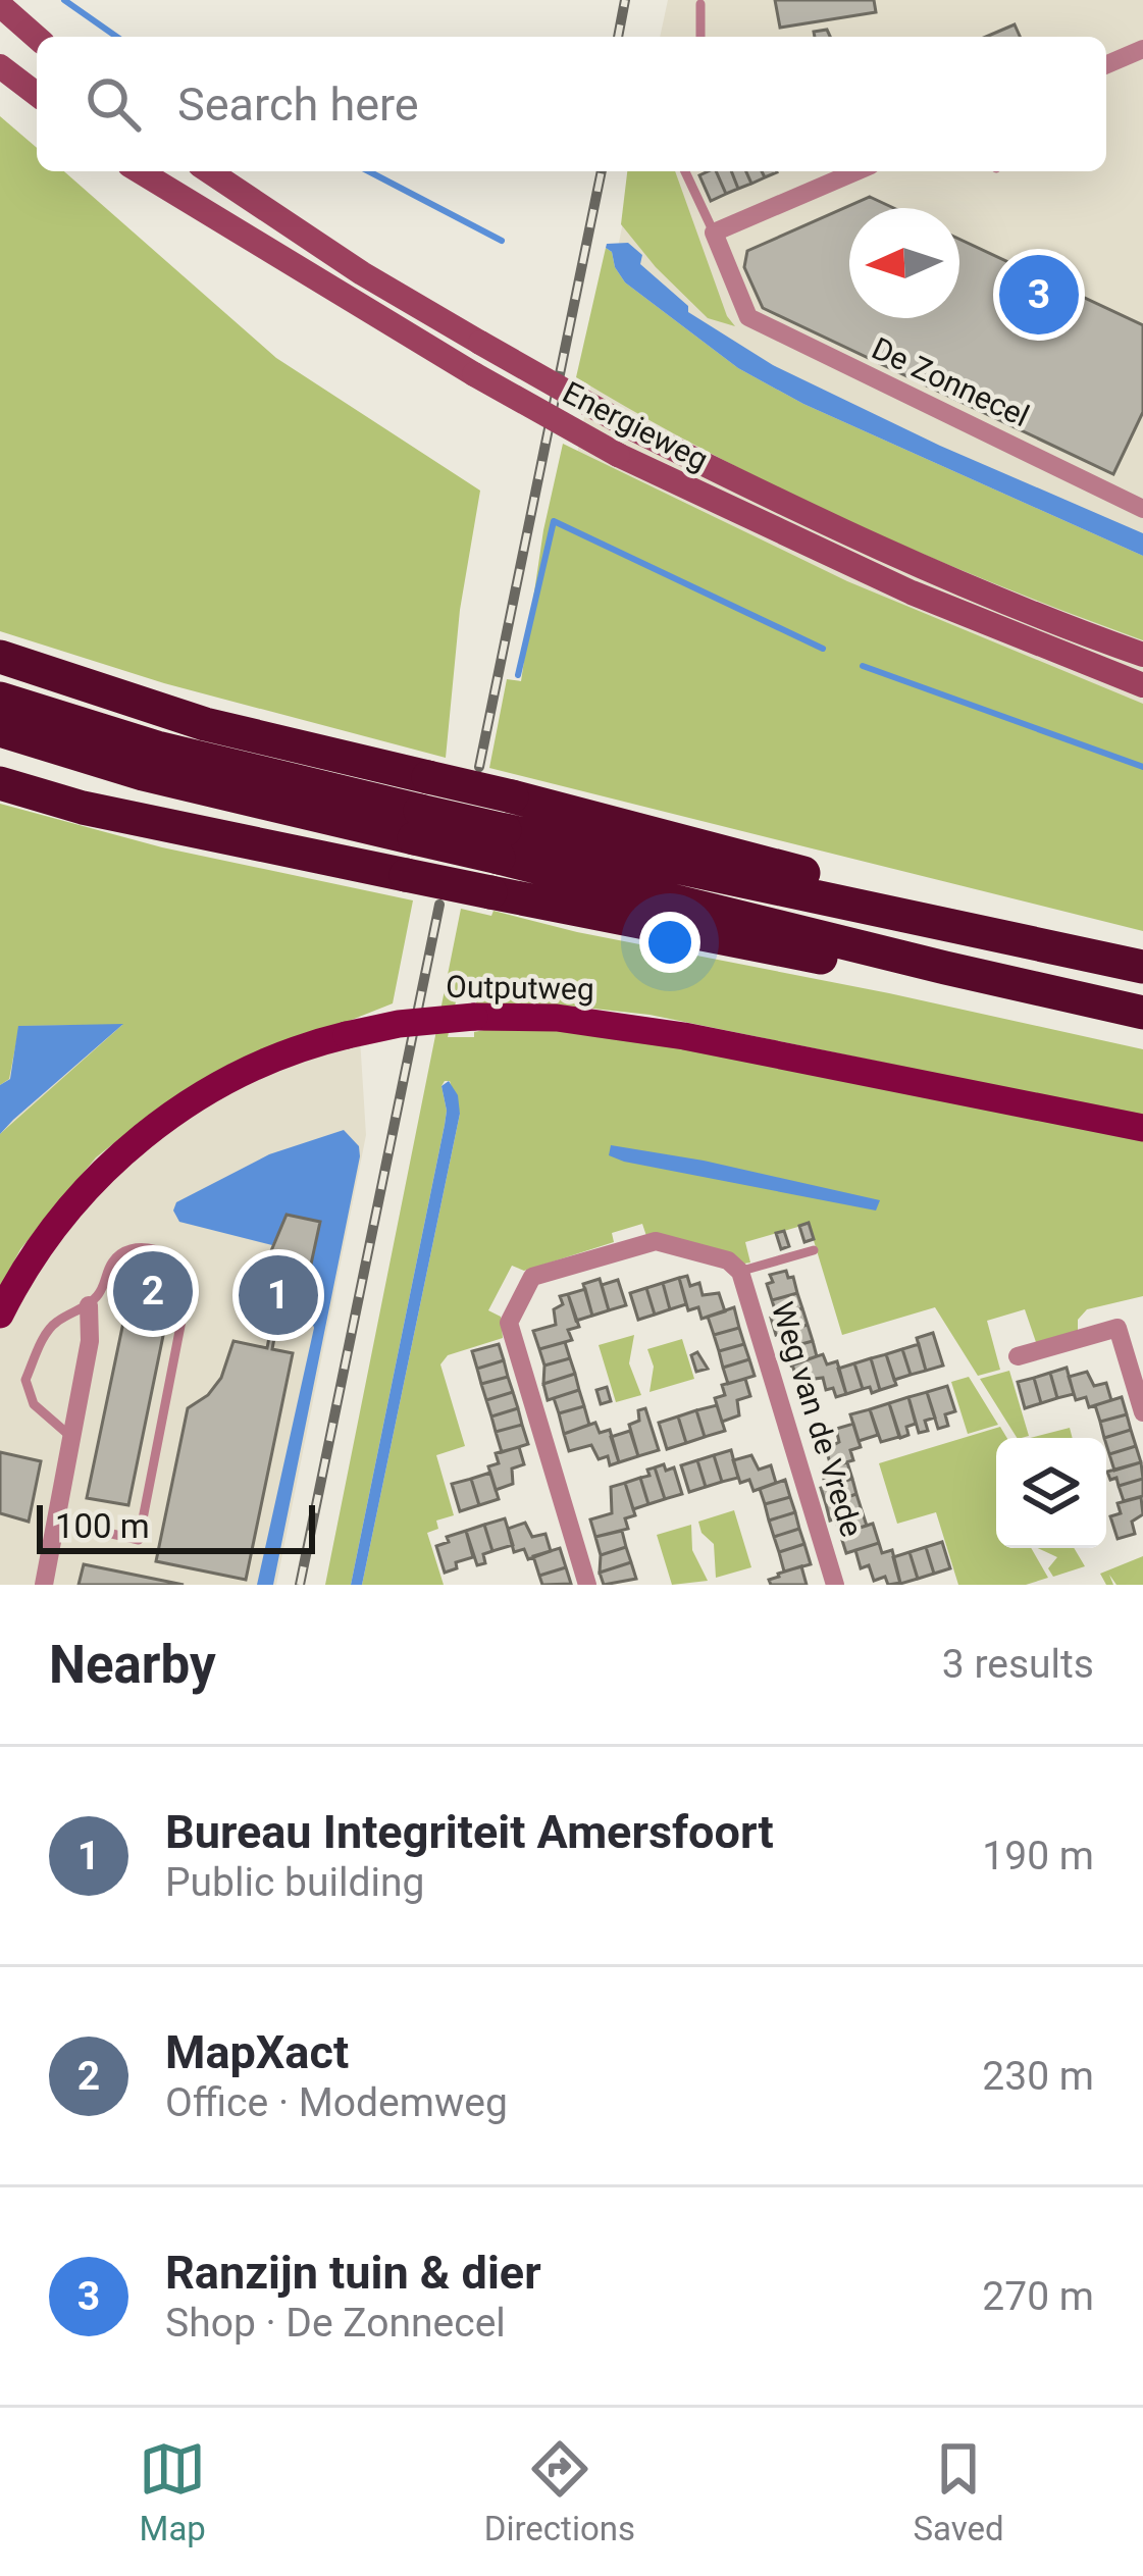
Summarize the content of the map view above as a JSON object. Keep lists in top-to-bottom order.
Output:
{
  "streets": {
    "main road": ["Energieweg", "Outputweg"],
    "street": ["De Zonnecel", "Weg van de Vrede"]
  },
  "scale_bar": "100 m",
  "north": "left",
  "page": {
    "search": "Search here",
    "pins": ["3", "2", "1"],
    "scale": "100 m",
    "heading": ["Nearby", "3 results"],
    "list": [
      {
        "mark": "1",
        "name": "Bureau Integriteit Amersfoort",
        "note": "Public building",
        "value": "190 m"
      },
      {
        "mark": "2",
        "name": "MapXact",
        "note": "Office · Modemweg",
        "value": "230 m"
      },
      {
        "mark": "3",
        "name": "Ranzijn tuin & dier",
        "note": "Shop · De Zonnecel",
        "value": "270 m"
      }
    ],
    "nav": ["Map", "Directions", "Saved"]
  }
}
